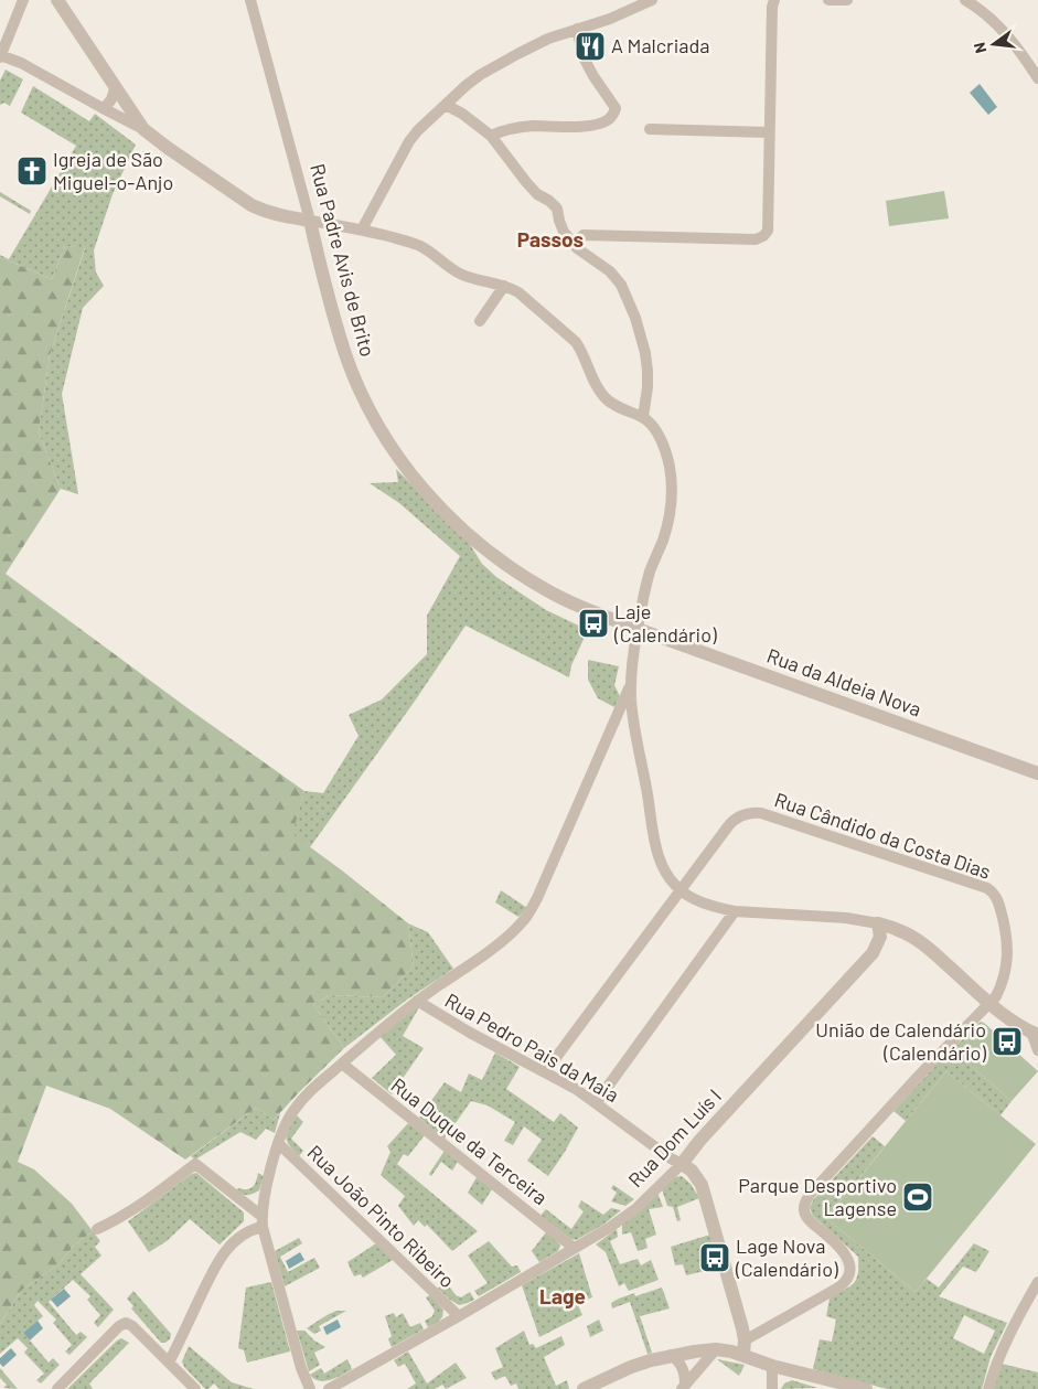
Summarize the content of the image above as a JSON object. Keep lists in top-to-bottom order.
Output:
{
  "streets": {
    "street": [
      "Rua Padre Avis de Brito",
      "Rua da Aldeia Nova",
      "Rua Cândido da Costa Dias",
      "Rua Pedro Pais da Maia",
      "Rua Dom Luís I",
      "Rua Duque da Terceira",
      "Rua João Pinto Ribeiro"
    ]
  },
  "crossings": [
    ["Rua Padre Avis de Brito", "Rua da Aldeia Nova"],
    ["Rua Cândido da Costa Dias", "Rua Pedro Pais da Maia"],
    ["Rua Pedro Pais da Maia", "Rua Dom Luís I"],
    ["Rua Dom Luís I", "Rua Duque da Terceira"],
    ["Rua Dom Luís I", "Rua João Pinto Ribeiro"]
  ],
  "districts": ["Passos", "Lage"],
  "places": {
    "restaurant": ["A Malcriada"],
    "church": ["Igreja de São Miguel-o-Anjo"],
    "bus stop": ["Laje (Calendário)", "União de Calendário (Calendário)", "Lage Nova (Calendário)"],
    "sports": ["Parque Desportivo Lagense"]
  },
  "north": "left"
}
